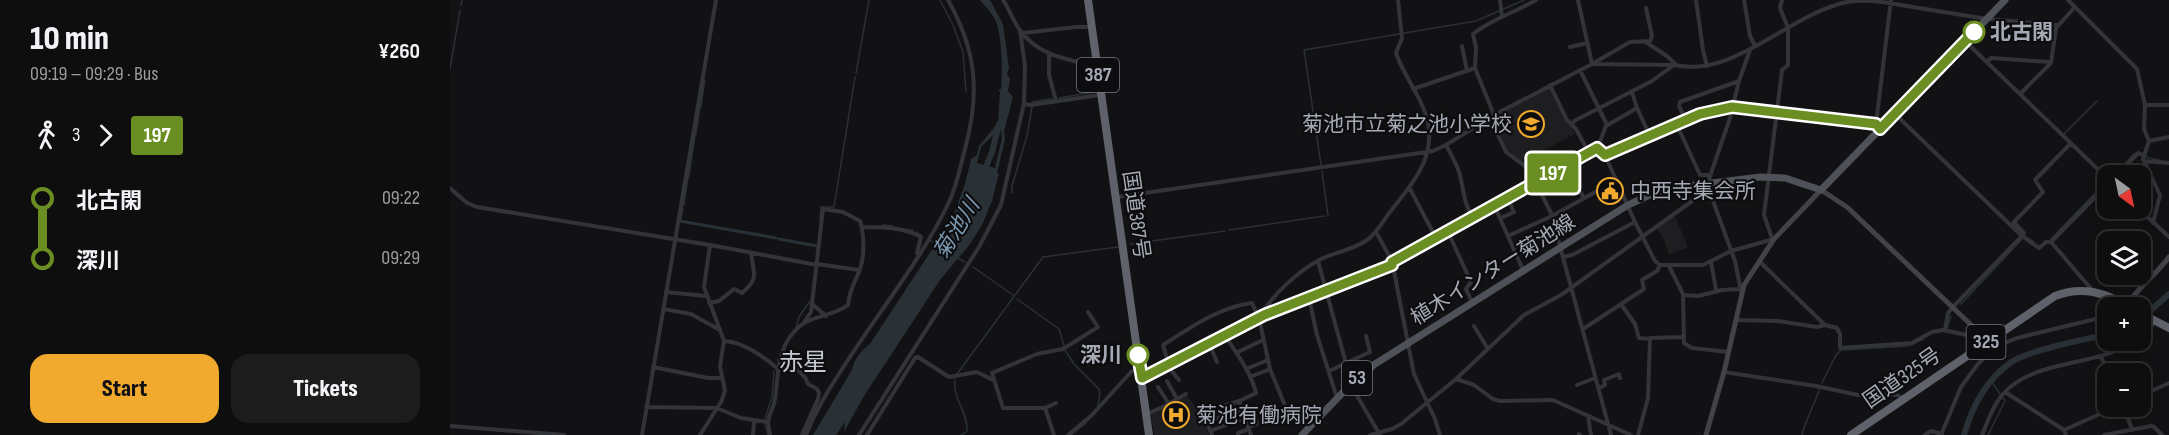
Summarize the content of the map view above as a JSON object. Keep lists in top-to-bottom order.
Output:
{
  "streets": {
    "highway": [
      "387",
      "国道387号",
      "325",
      "国道325号"
    ],
    "main road": ["植木インター菊池線", "53"]
  },
  "districts": ["赤星"],
  "water": ["菊池川"],
  "places": {
    "other": ["北古閑", "深川"],
    "school or university": ["菊池市立菊之池小学校"],
    "public building": ["中西寺集会所"],
    "hospital": ["菊池有働病院"]
  },
  "lines": ["bus line 197"],
  "north": "bottom right",
  "page": {
    "heading": ["10 min", "09:19 – 09:29 · Bus", "¥260"],
    "on_map": "197",
    "legs": ["3", "197"],
    "map_buttons": ["+", "−"],
    "list": [
      {
        "name": "北古閑",
        "value": "09:22"
      },
      {
        "name": "深川",
        "value": "09:29"
      }
    ],
    "buttons": ["Start", "Tickets"]
  }
}
